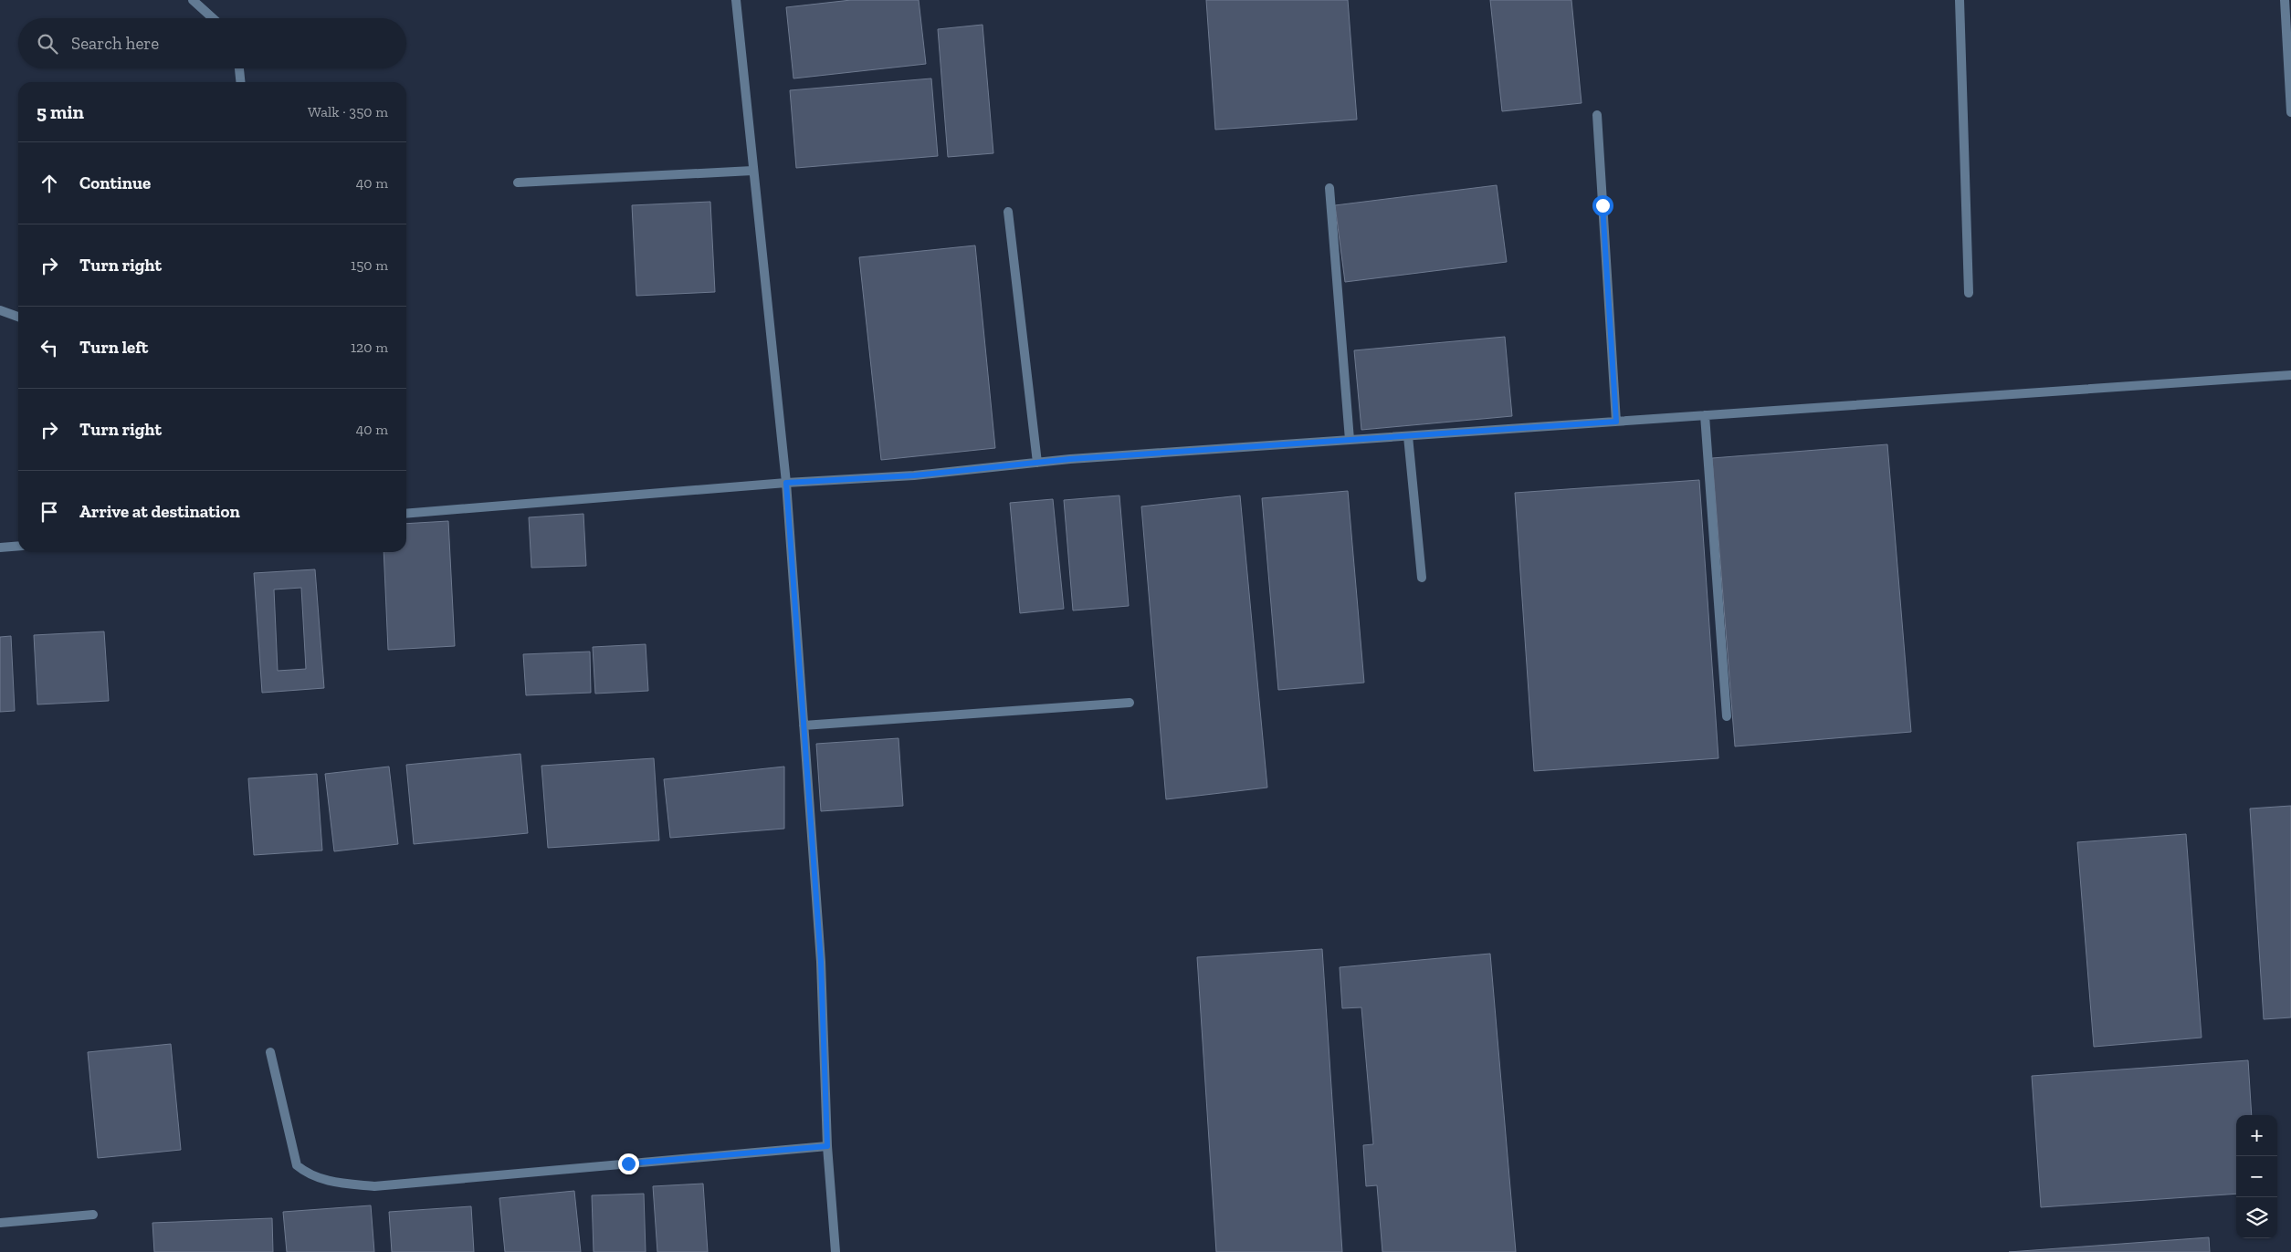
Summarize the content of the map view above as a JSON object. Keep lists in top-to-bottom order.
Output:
{
  "page": {
    "search": "Search here",
    "heading": ["5 min", "Walk · 350 m"],
    "list": [
      ["Continue", "40 m"],
      ["Turn right", "150 m"],
      ["Turn left", "120 m"],
      ["Turn right", "40 m"],
      "Arrive at destination"
    ],
    "map_buttons": ["+", "−"]
  }
}
